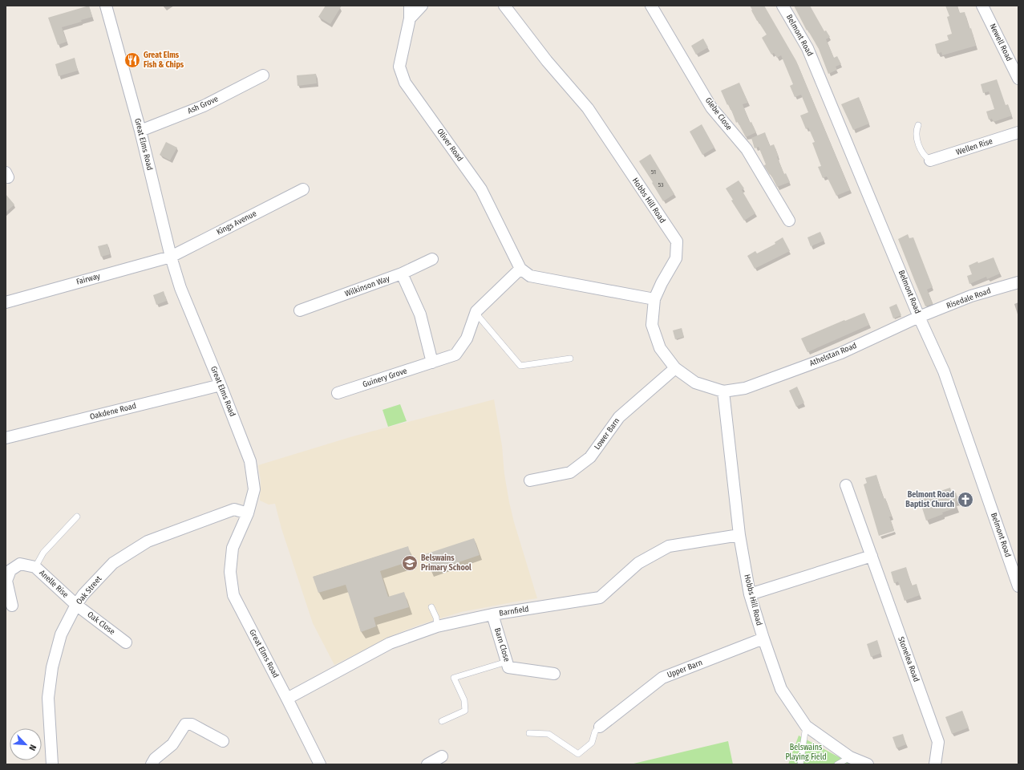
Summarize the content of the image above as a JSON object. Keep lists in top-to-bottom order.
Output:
{
  "streets": {
    "street": [
      "Belmont Road",
      "Newell Road",
      "Ash Grove",
      "Glebe Close",
      "Great Elms Road",
      "Oliver Road",
      "Wellen Rise",
      "Hobbs Hill Road",
      "Kings Avenue",
      "Fairway",
      "Wilkinson Way",
      "Risedale Road",
      "Athelstan Road",
      "Guinery Grove",
      "Oakdene Road",
      "Lower Barn",
      "Anelle Rise",
      "Oak Street",
      "Barnfield",
      "Oak Close",
      "Barn Close",
      "Stonelea Road",
      "Upper Barn"
    ]
  },
  "crossings": [
    ["Belmont Road", "Risedale Road"],
    ["Belmont Road", "Athelstan Road"],
    ["Ash Grove", "Great Elms Road"],
    ["Great Elms Road", "Kings Avenue"],
    ["Great Elms Road", "Fairway"],
    ["Great Elms Road", "Oakdene Road"],
    ["Great Elms Road", "Oak Street"],
    ["Great Elms Road", "Barnfield"],
    ["Hobbs Hill Road", "Athelstan Road"],
    ["Hobbs Hill Road", "Lower Barn"],
    ["Hobbs Hill Road", "Barnfield"],
    ["Hobbs Hill Road", "Upper Barn"],
    ["Kings Avenue", "Fairway"],
    ["Risedale Road", "Athelstan Road"],
    ["Anelle Rise", "Oak Street"],
    ["Anelle Rise", "Oak Close"],
    ["Oak Street", "Oak Close"],
    ["Barnfield", "Barn Close"]
  ],
  "parks": ["Belswains Playing Field"],
  "places": {
    "restaurant": ["Great Elms Fish & Chips"],
    "church": ["Belmont Road Baptist Church"],
    "school or university": ["Belswains Primary School"]
  },
  "house_numbers": ["51", "53"],
  "north": "bottom right"
}
